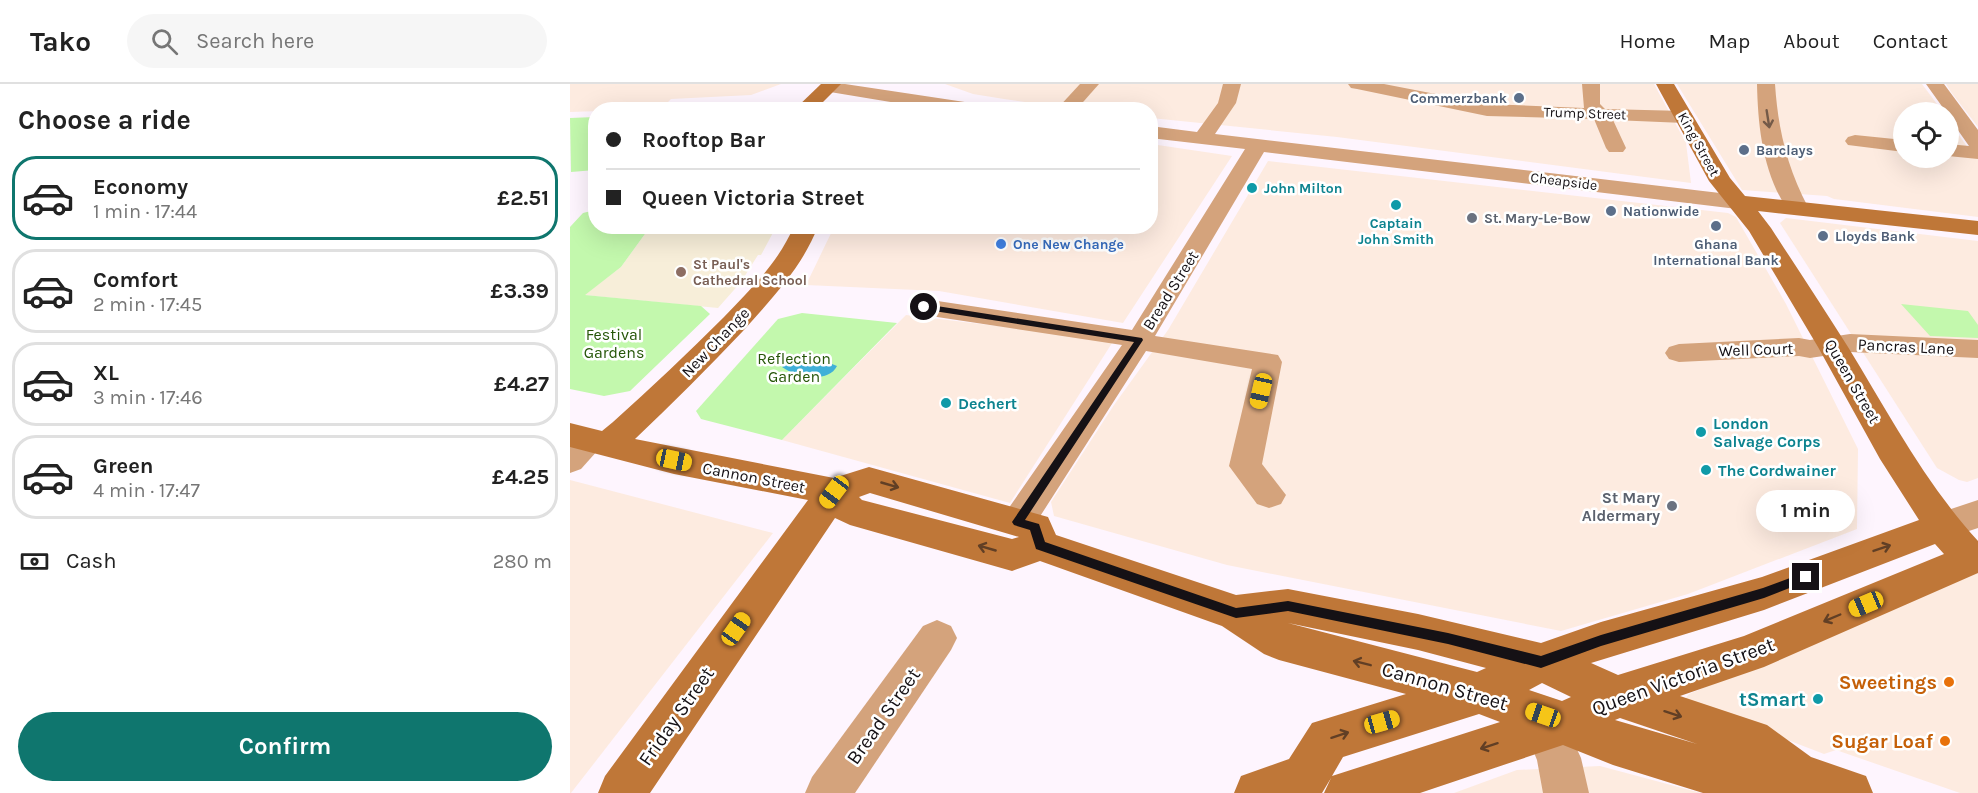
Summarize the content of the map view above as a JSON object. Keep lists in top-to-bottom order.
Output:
{
  "streets": {
    "street": [
      "Trump Street",
      "King Street",
      "Cheapside",
      "Bread Street",
      "New Change",
      "Pancras Lane",
      "Well Court",
      "Queen Street",
      "Cannon Street",
      "Queen Victoria Street",
      "Friday Street"
    ]
  },
  "crossings": [
    ["Trump Street", "King Street"],
    ["King Street", "Cheapside"],
    ["King Street", "Queen Street"],
    ["Cheapside", "Bread Street"],
    ["Cheapside", "Queen Street"],
    ["Bread Street", "Cannon Street"],
    ["New Change", "Cannon Street"],
    ["Pancras Lane", "Well Court"],
    ["Pancras Lane", "Queen Street"],
    ["Well Court", "Queen Street"],
    ["Queen Street", "Queen Victoria Street"],
    ["Cannon Street", "Queen Victoria Street"],
    ["Cannon Street", "Friday Street"]
  ],
  "parks": ["Festival Gardens", "Reflection Garden"],
  "places": [
    "Commerzbank",
    "Barclays",
    "John Milton",
    "Captain John Smith",
    "Nationwide",
    "St. Mary-Le-Bow",
    "Ghana International Bank",
    "Lloyds Bank",
    "One New Change",
    "St Paul's Cathedral School",
    "Dechert",
    "London Salvage Corps",
    "The Cordwainer",
    "St Mary Aldermary",
    "Sweetings",
    "tSmart",
    "Sugar Loaf"
  ],
  "page": {
    "header": "Tako",
    "search": "Search here",
    "nav": [
      "Home",
      "Map",
      "About",
      "Contact"
    ],
    "heading": "Choose a ride",
    "banner": ["Rooftop Bar", "Queen Victoria Street"],
    "list": [
      {
        "name": "Economy",
        "note": "1 min · 17:44",
        "value": "£2.51"
      },
      {
        "name": "Comfort",
        "note": "2 min · 17:45",
        "value": "£3.39"
      },
      {
        "name": "XL",
        "note": "3 min · 17:46",
        "value": "£4.27"
      },
      {
        "name": "Green",
        "note": "4 min · 17:47",
        "value": "£4.25"
      }
    ],
    "bubble": "1 min",
    "pay": ["Cash", "280 m"],
    "buttons": "Confirm"
  }
}
